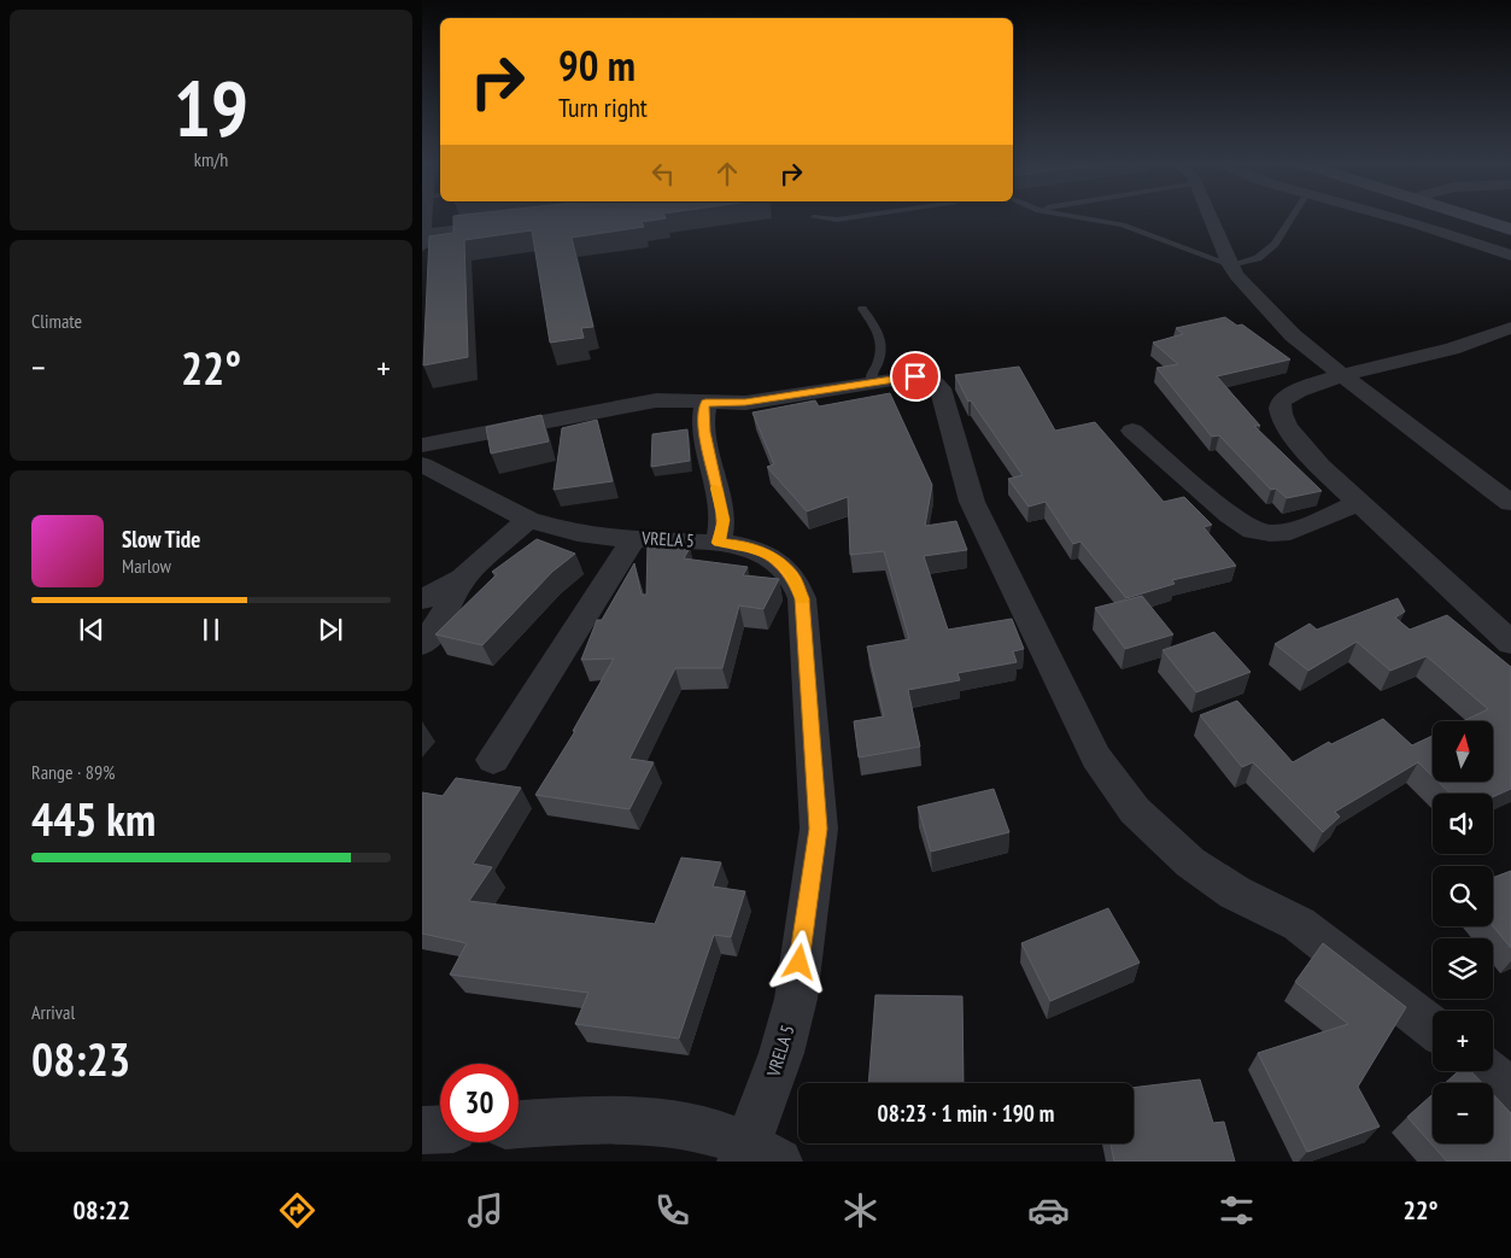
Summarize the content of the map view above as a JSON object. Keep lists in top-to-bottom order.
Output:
{
  "streets": {
    "street": ["VRELA 5"]
  },
  "north": "top",
  "page": {
    "tile": [
      ["19", "km/h"],
      "Climate",
      ["Range · 89%", "445 km"],
      ["Arrival", "08:23"]
    ],
    "turn": ["90 m", "Turn right"],
    "heat": ["−", "22°", "+"],
    "song": ["Slow Tide", "Marlow"],
    "map_buttons": ["+", "−"],
    "limit": "30",
    "trip": "08:23 · 1 min · 190 m",
    "tabs": ["08:22", "22°"]
  }
}
